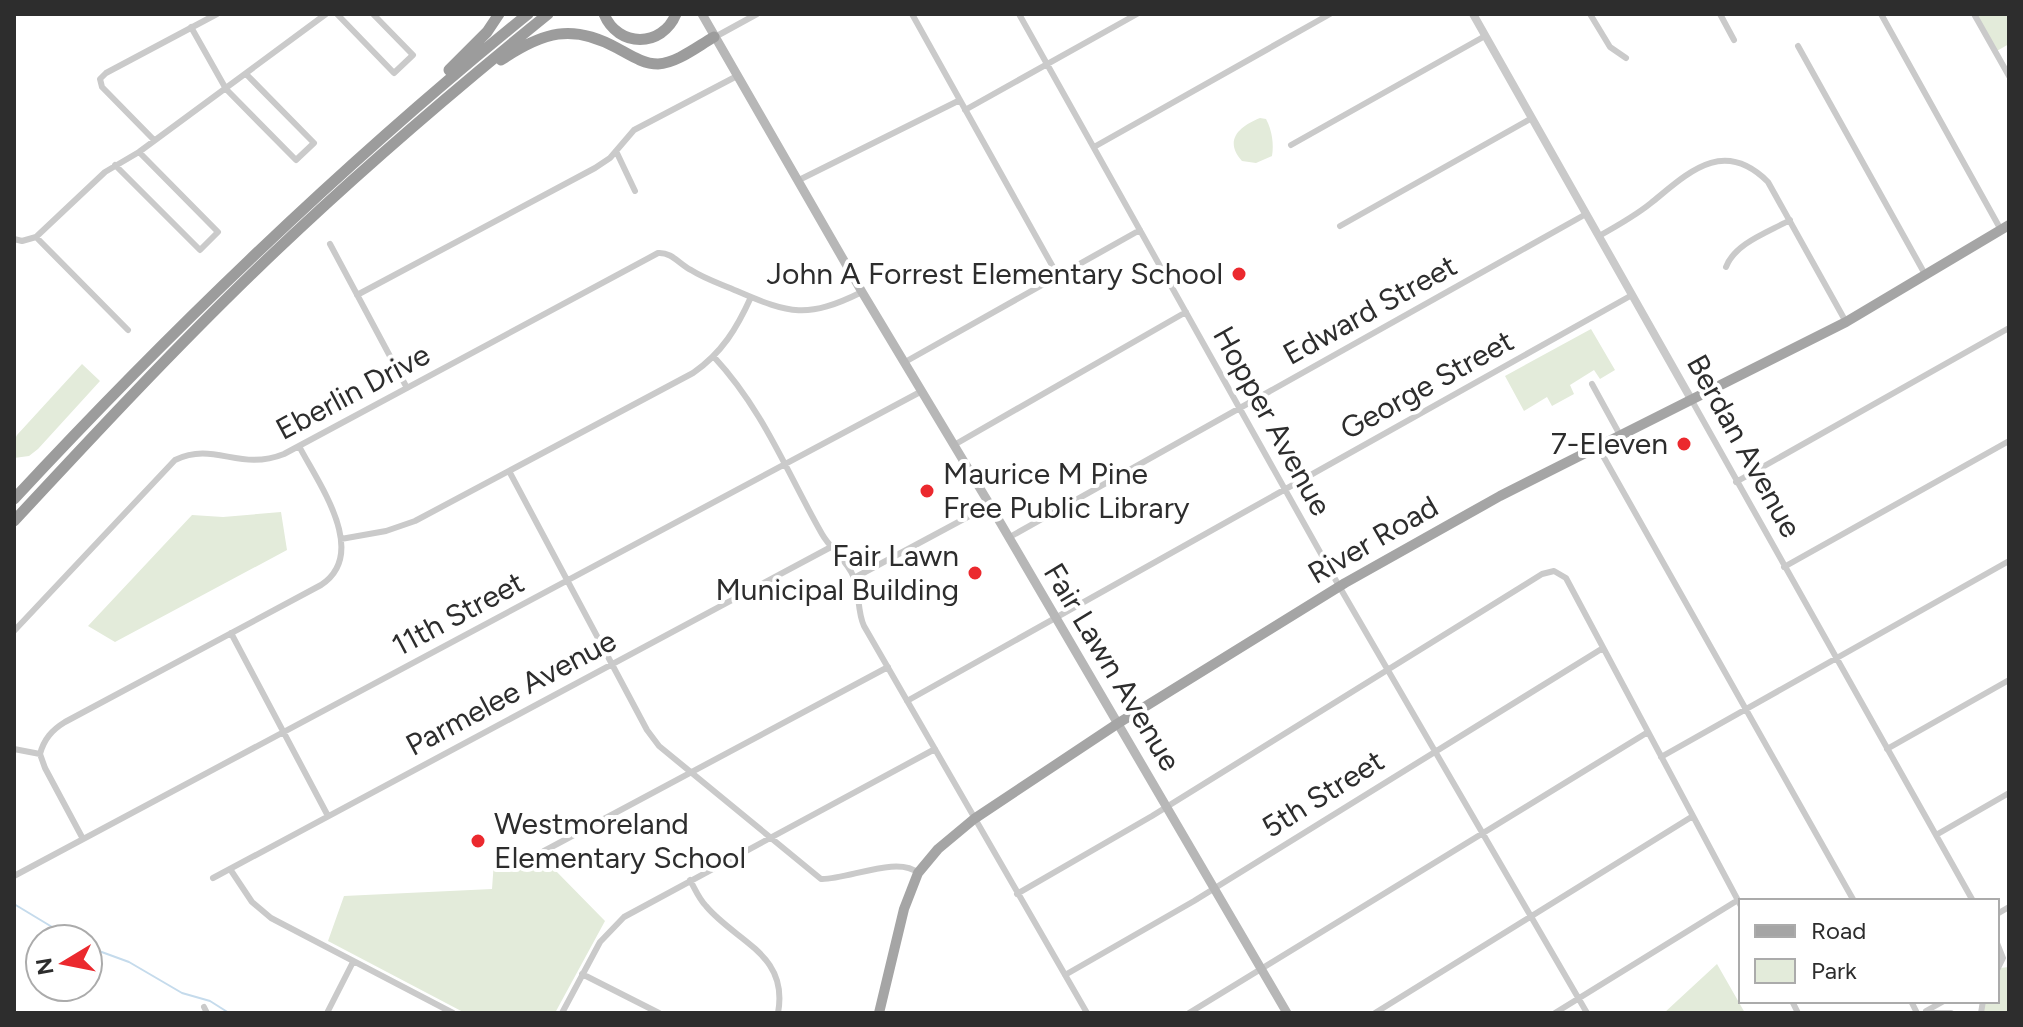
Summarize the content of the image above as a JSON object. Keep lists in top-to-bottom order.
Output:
{
  "streets": {
    "main road": ["River Road", "Fair Lawn Avenue"],
    "street": [
      "Edward Street",
      "George Street",
      "Eberlin Drive",
      "Hopper Avenue",
      "Berdan Avenue",
      "11th Street",
      "Parmelee Avenue",
      "5th Street"
    ]
  },
  "crossings": [
    ["Edward Street", "Hopper Avenue"],
    ["Edward Street", "Berdan Avenue"],
    ["Edward Street", "Fair Lawn Avenue"],
    ["George Street", "Hopper Avenue"],
    ["George Street", "Berdan Avenue"],
    ["George Street", "Fair Lawn Avenue"],
    ["Hopper Avenue", "River Road"],
    ["Hopper Avenue", "5th Street"],
    ["Berdan Avenue", "River Road"],
    ["River Road", "Fair Lawn Avenue"],
    ["11th Street", "Fair Lawn Avenue"],
    ["Fair Lawn Avenue", "5th Street"]
  ],
  "places": [
    "John A Forrest Elementary School",
    "7-Eleven",
    "Maurice M Pine Free Public Library",
    "Fair Lawn Municipal Building",
    "Westmoreland Elementary School"
  ],
  "legend": ["Road", "Park"],
  "north": "left"
}
